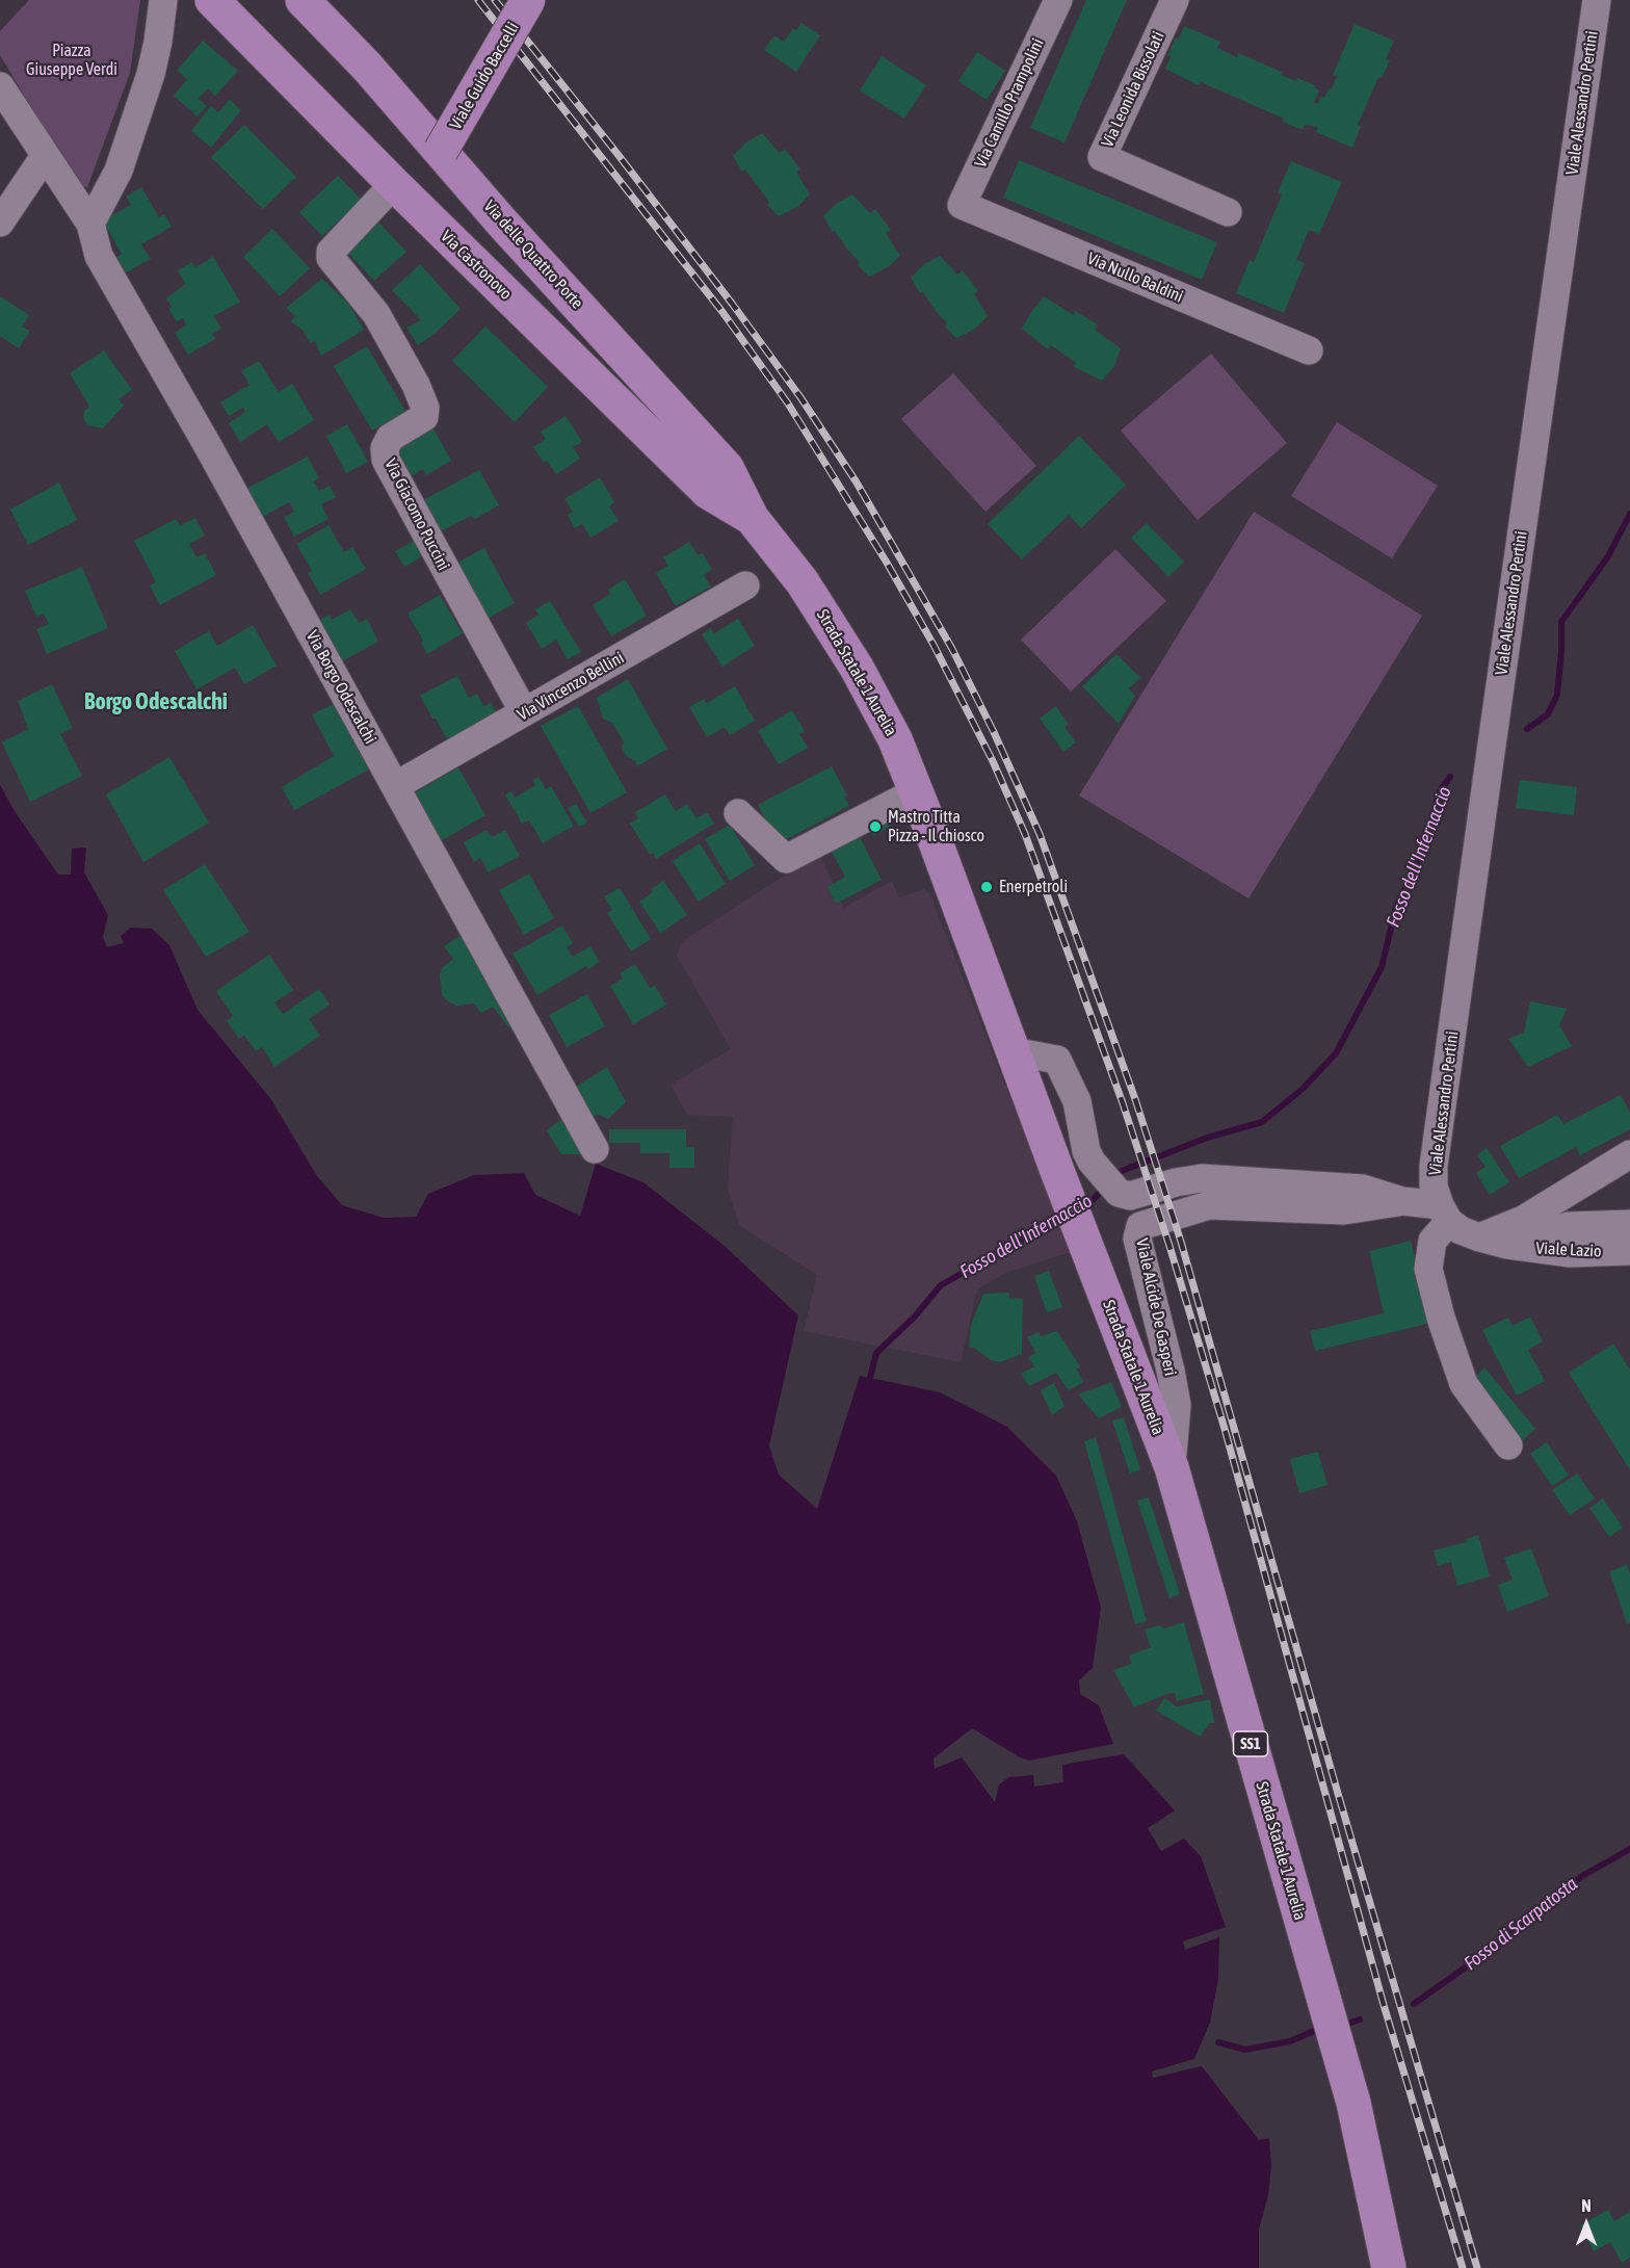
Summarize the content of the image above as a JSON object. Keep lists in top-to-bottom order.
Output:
{
  "streets": {
    "main road": [
      "Viale Guido Baccelli",
      "Via delle Quattro Porte",
      "Via Castronovo",
      "Strada Statale 1 Aurelia",
      "SS1"
    ],
    "street": [
      "Via Leonida Bissolati",
      "Via Camillo Prampolini",
      "Viale Alessandro Pertini",
      "Via Nullo Baldini",
      "Via Giacomo Puccini",
      "Via Vincenzo Bellini",
      "Via Borgo Odescalchi",
      "Viale Lazio",
      "Viale Alcide De Gasperi"
    ]
  },
  "crossings": [
    ["Viale Guido Baccelli", "Via delle Quattro Porte"],
    ["Via Camillo Prampolini", "Via Nullo Baldini"],
    ["Viale Alessandro Pertini", "Viale Alcide De Gasperi"],
    ["Via delle Quattro Porte", "Via Castronovo"],
    ["Via delle Quattro Porte", "Strada Statale 1 Aurelia"],
    ["Via Castronovo", "Via Giacomo Puccini"],
    ["Via Castronovo", "Strada Statale 1 Aurelia"],
    ["Via Giacomo Puccini", "Via Vincenzo Bellini"],
    ["Strada Statale 1 Aurelia", "Viale Alcide De Gasperi"],
    ["Via Vincenzo Bellini", "Via Borgo Odescalchi"],
    ["Viale Lazio", "Viale Alcide De Gasperi"]
  ],
  "districts": ["Borgo Odescalchi"],
  "water": ["Fosso dell'Infernaccio", "Fosso di Scarpatosta"],
  "parks": ["Piazza Giuseppe Verdi"],
  "places": ["Mastro Titta Pizza - Il chiosco", "Enerpetroli"],
  "north": "top"
}
